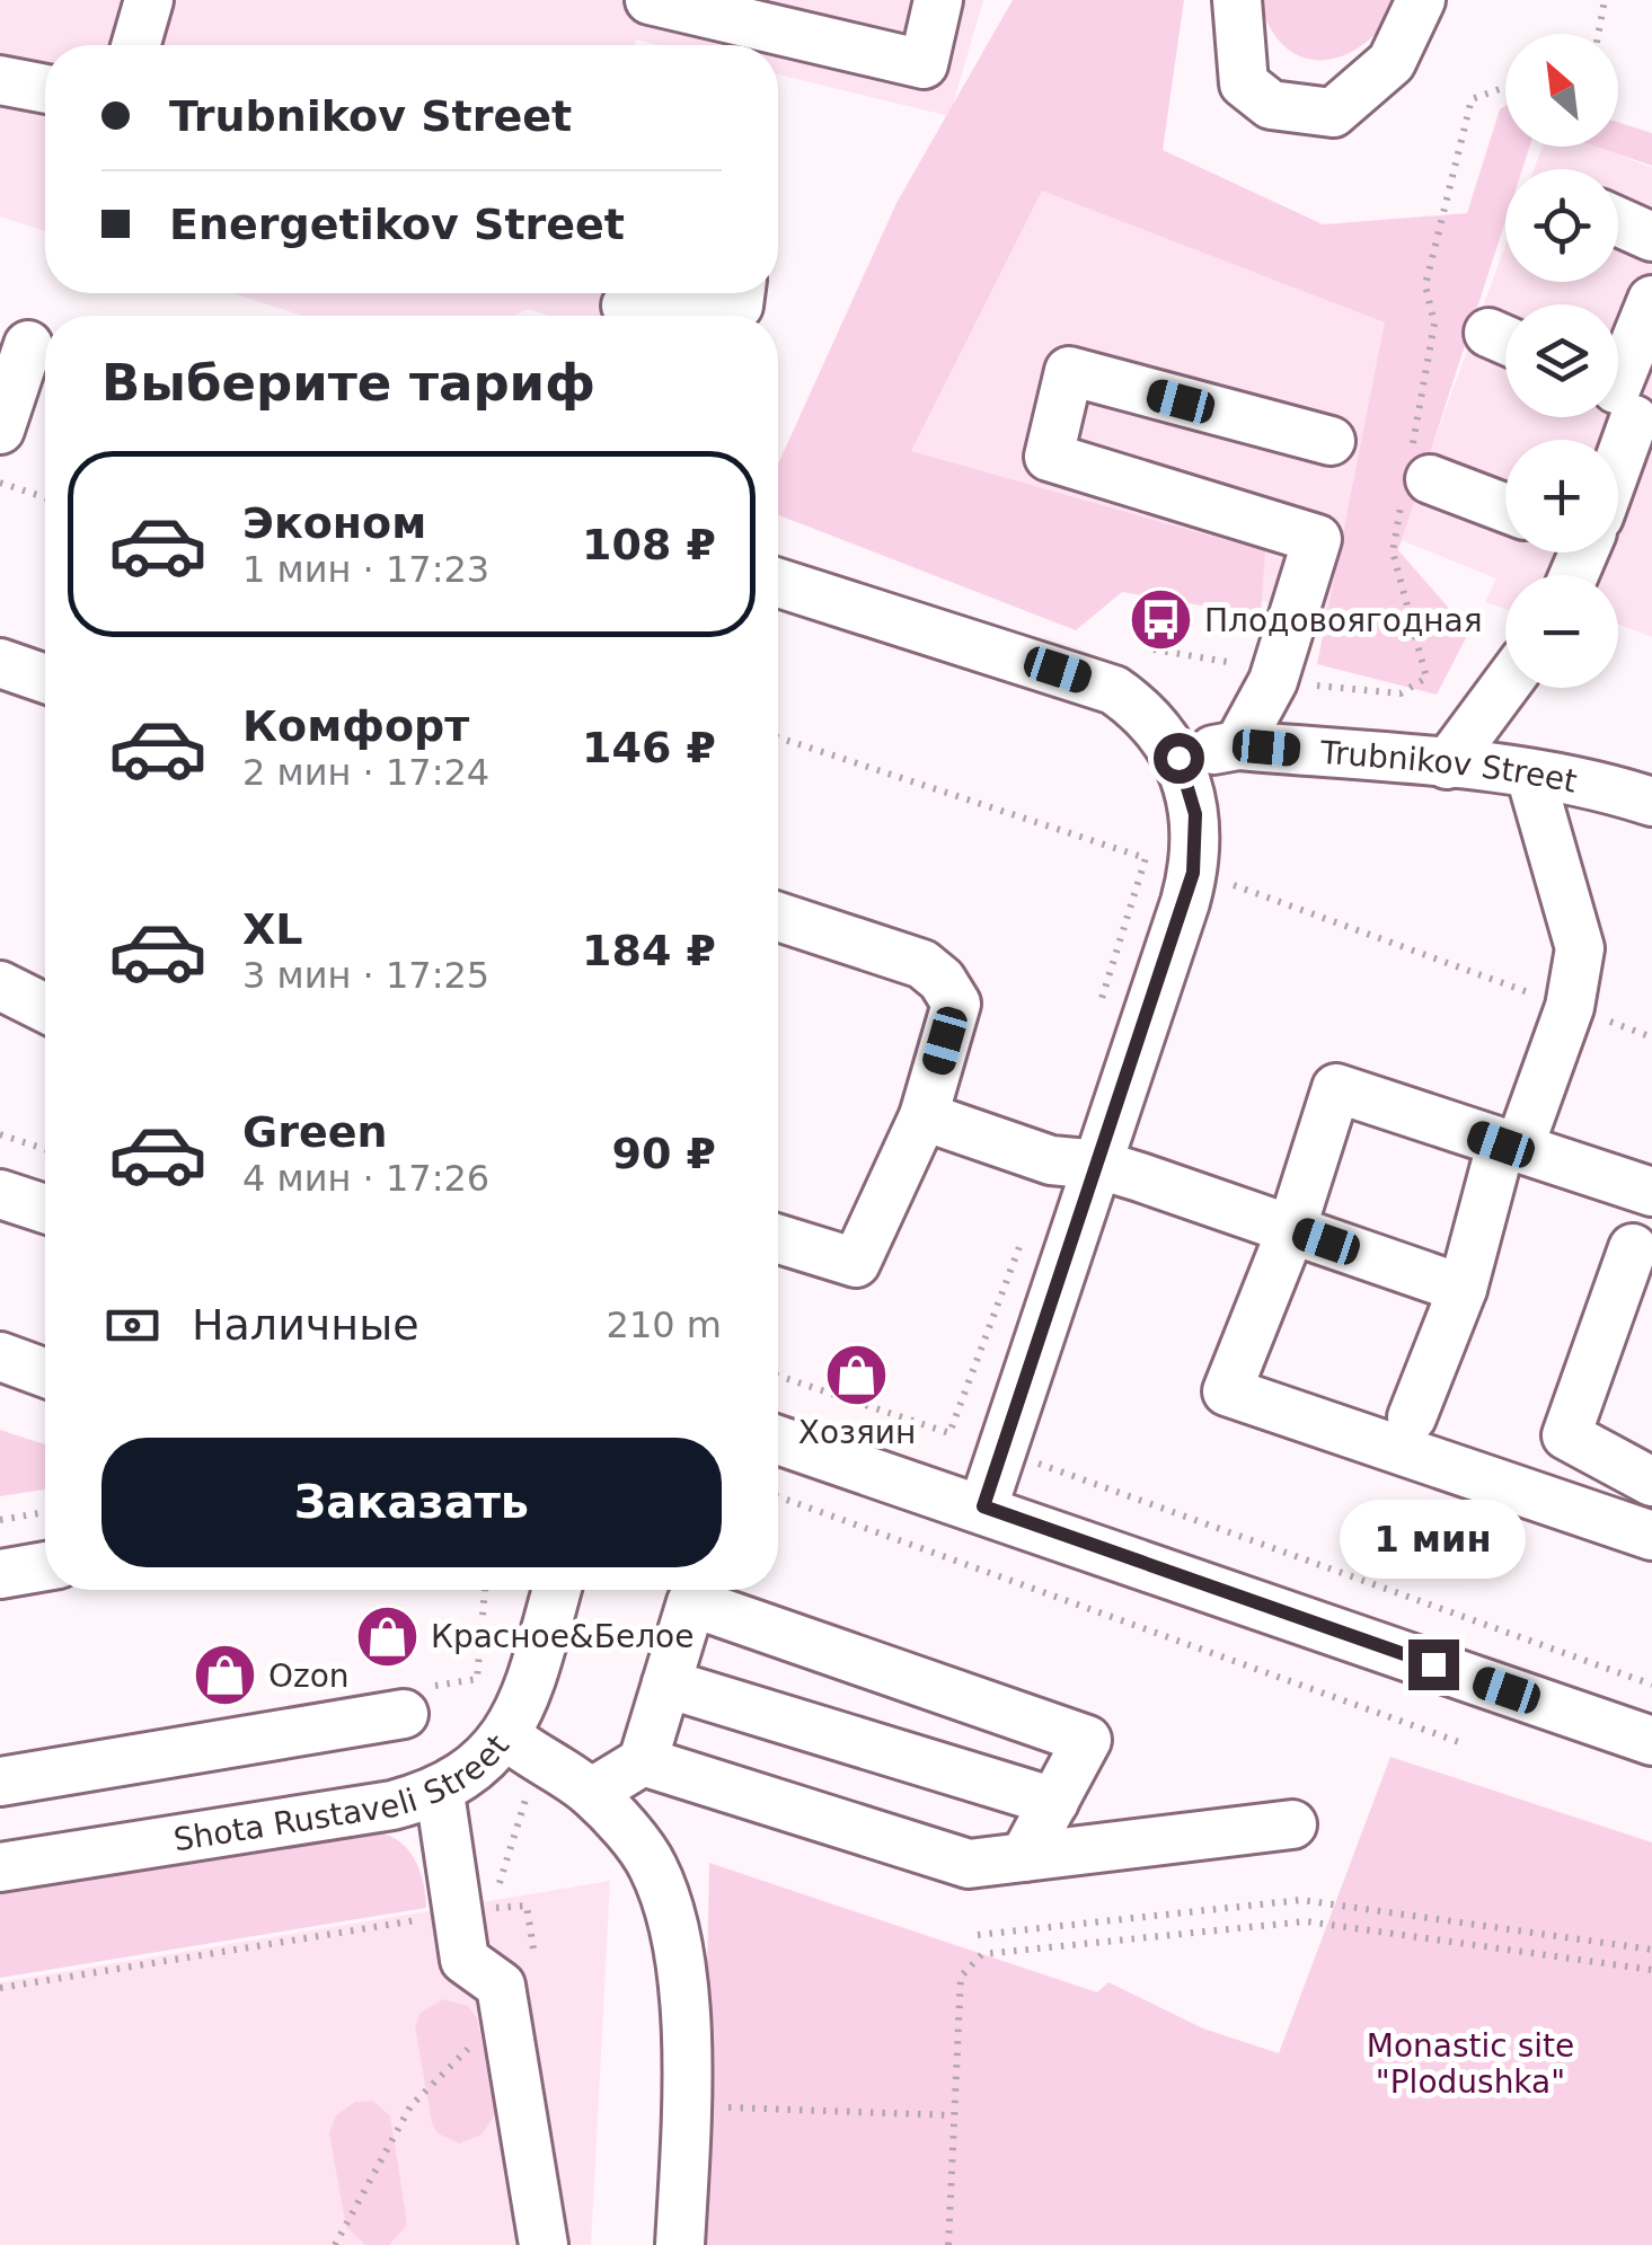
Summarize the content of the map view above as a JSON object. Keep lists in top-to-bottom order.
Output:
{
  "streets": {
    "street": ["Trubnikov Street", "Shota Rustaveli Street"]
  },
  "parks": ["Monastic site \"Plodushka\""],
  "places": {
    "bus stop": ["Плодовоягодная"],
    "shop": ["Хозяин", "Красное&Белое", "Ozon"]
  },
  "north": "top left",
  "page": {
    "map_buttons": ["+", "−"],
    "banner": ["Trubnikov Street", "Energetikov Street"],
    "heading": "Выберите тариф",
    "list": [
      {
        "name": "Эконом",
        "note": "1 мин · 17:23",
        "value": "108 ₽"
      },
      {
        "name": "Комфорт",
        "note": "2 мин · 17:24",
        "value": "146 ₽"
      },
      {
        "name": "XL",
        "note": "3 мин · 17:25",
        "value": "184 ₽"
      },
      {
        "name": "Green",
        "note": "4 мин · 17:26",
        "value": "90 ₽"
      }
    ],
    "pay": ["Наличные", "210 m"],
    "buttons": "Заказать",
    "bubble": "1 мин"
  }
}
